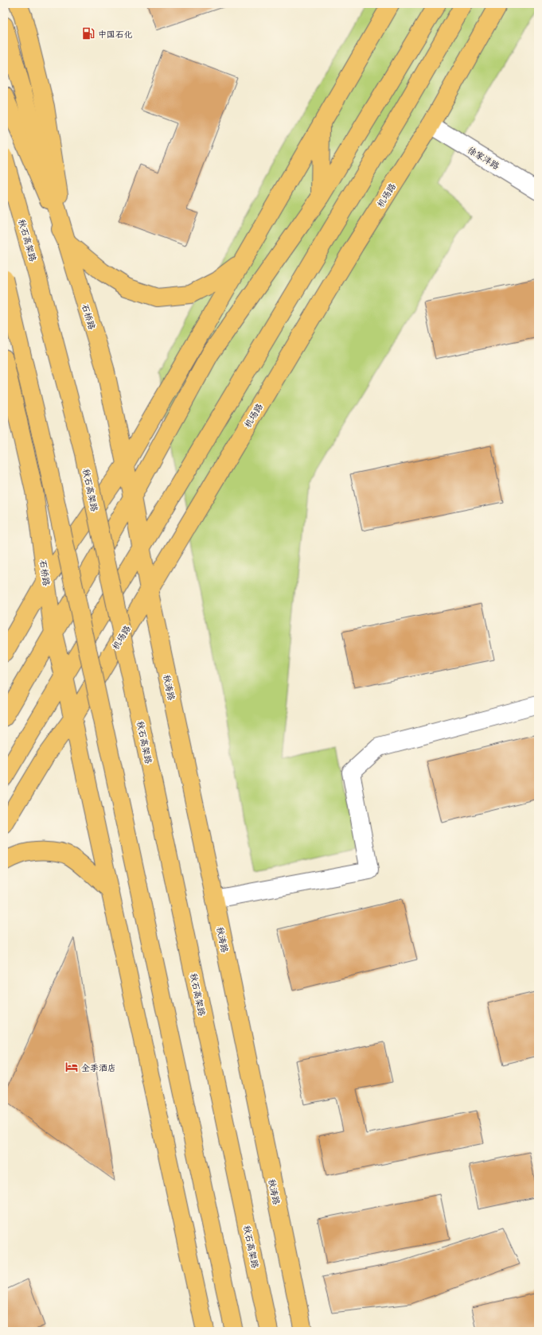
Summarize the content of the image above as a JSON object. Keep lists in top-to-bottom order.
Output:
{
  "streets": {
    "main road": [
      "机场路",
      "秋石高架路",
      "石桥路",
      "秋涛路"
    ],
    "street": ["徐家洋路"]
  },
  "crossings": [
    ["徐家洋路", "机场路"],
    ["机场路", "秋涛路"],
    ["石桥路", "秋涛路"]
  ],
  "places": {
    "fuel station": ["中国石化"],
    "hotel": ["全季酒店"]
  }
}
